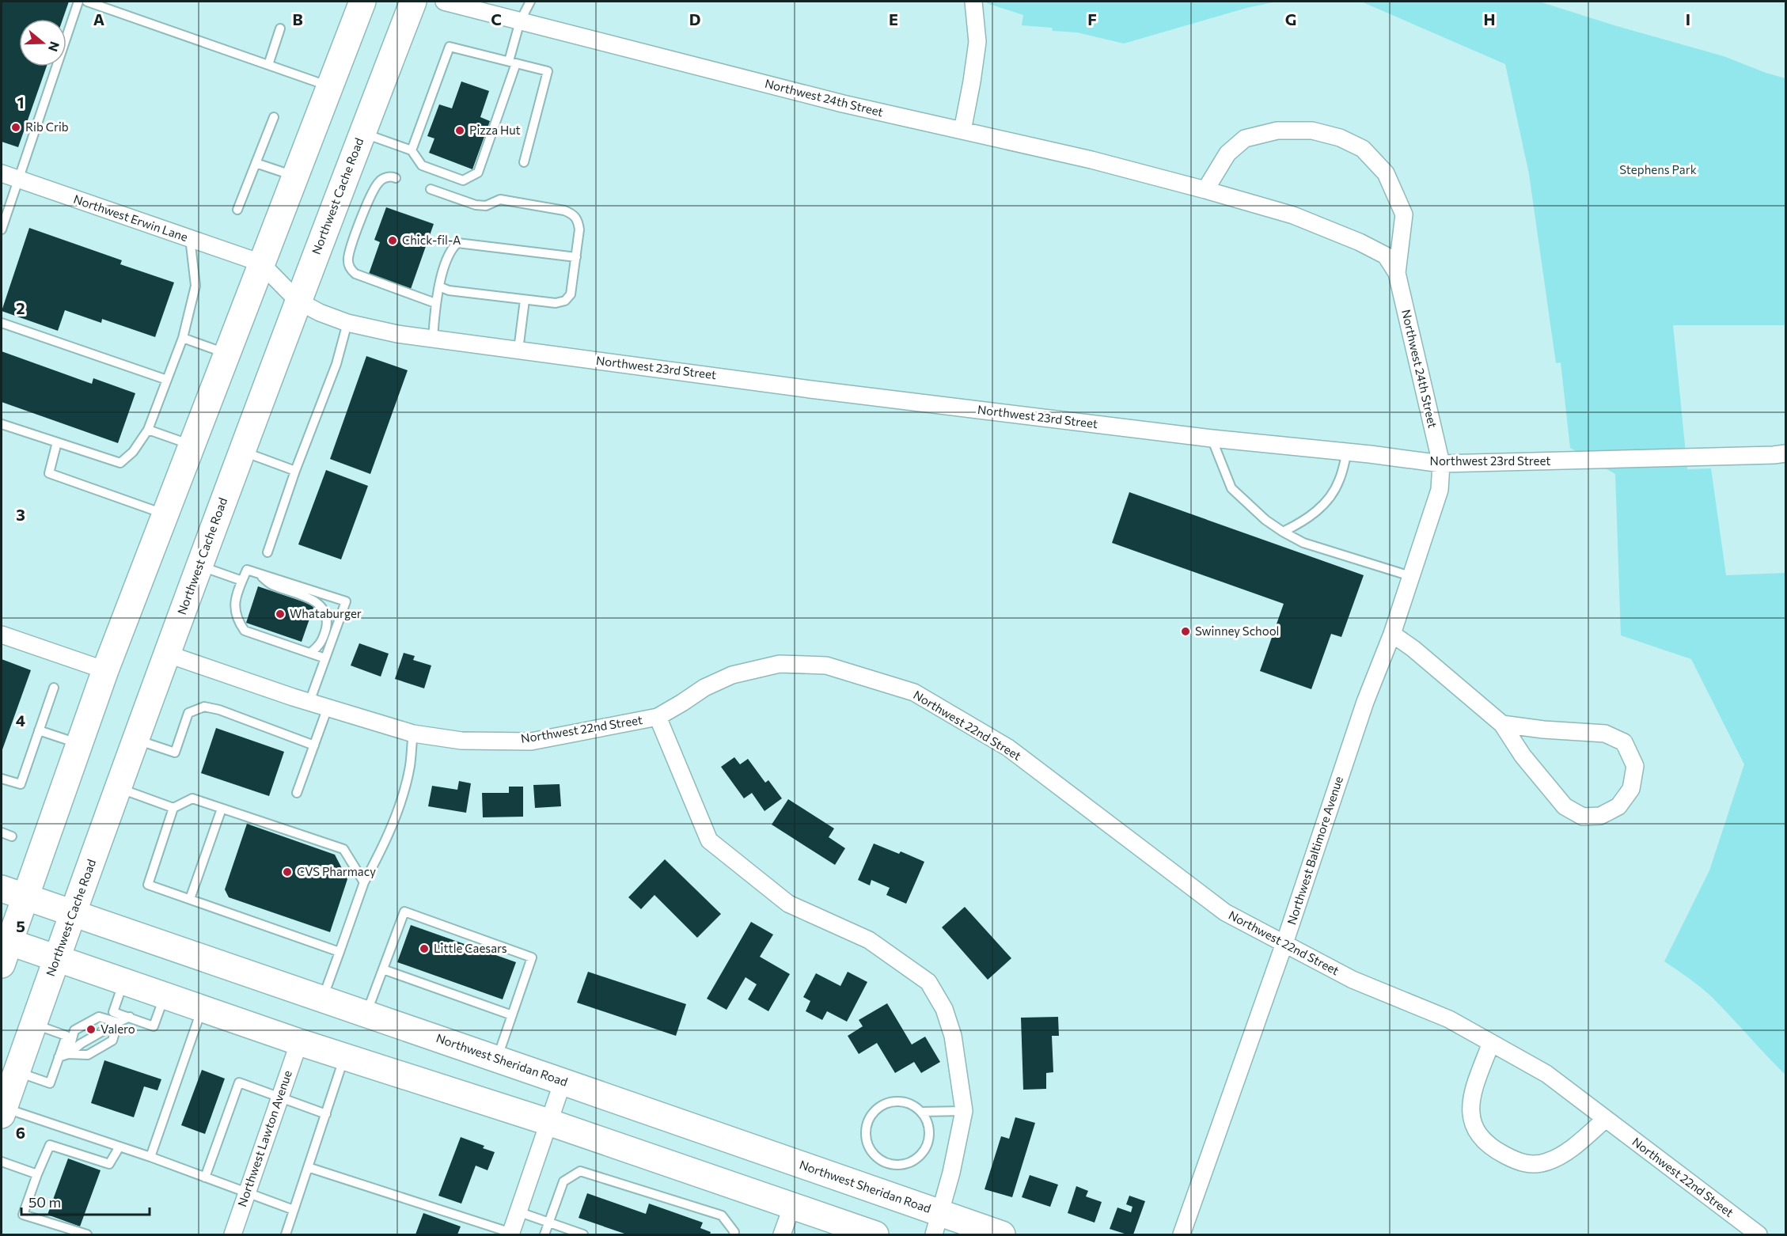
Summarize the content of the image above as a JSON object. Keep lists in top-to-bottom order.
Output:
{
  "streets": {
    "main road": ["Northwest Cache Road", "Northwest Sheridan Road"],
    "street": [
      "Northwest 24th Street",
      "Northwest Erwin Lane",
      "Northwest 23rd Street",
      "Northwest 22nd Street",
      "Northwest Baltimore Avenue",
      "Northwest Lawton Avenue"
    ]
  },
  "crossings": [
    ["Northwest 24th Street", "Northwest 23rd Street"],
    ["Northwest 24th Street", "Northwest Baltimore Avenue"],
    ["Northwest Cache Road", "Northwest 23rd Street"],
    ["Northwest Cache Road", "Northwest 22nd Street"],
    ["Northwest Cache Road", "Northwest Sheridan Road"],
    ["Northwest Erwin Lane", "Northwest 23rd Street"],
    ["Northwest 23rd Street", "Northwest Baltimore Avenue"],
    ["Northwest 22nd Street", "Northwest Baltimore Avenue"]
  ],
  "parks": ["Stephens Park"],
  "places": [
    "Rib Crib",
    "Pizza Hut",
    "Chick-fil-A",
    "Whataburger",
    "Swinney School",
    "CVS Pharmacy",
    "Little Caesars",
    "Valero"
  ],
  "scale_bar": "50 m",
  "north": "right",
  "grid": {
    "columns": [
      "A",
      "B",
      "C",
      "D",
      "E",
      "F",
      "G",
      "H",
      "I"
    ],
    "rows": [
      "1",
      "2",
      "3",
      "4",
      "5",
      "6"
    ]
  }
}
